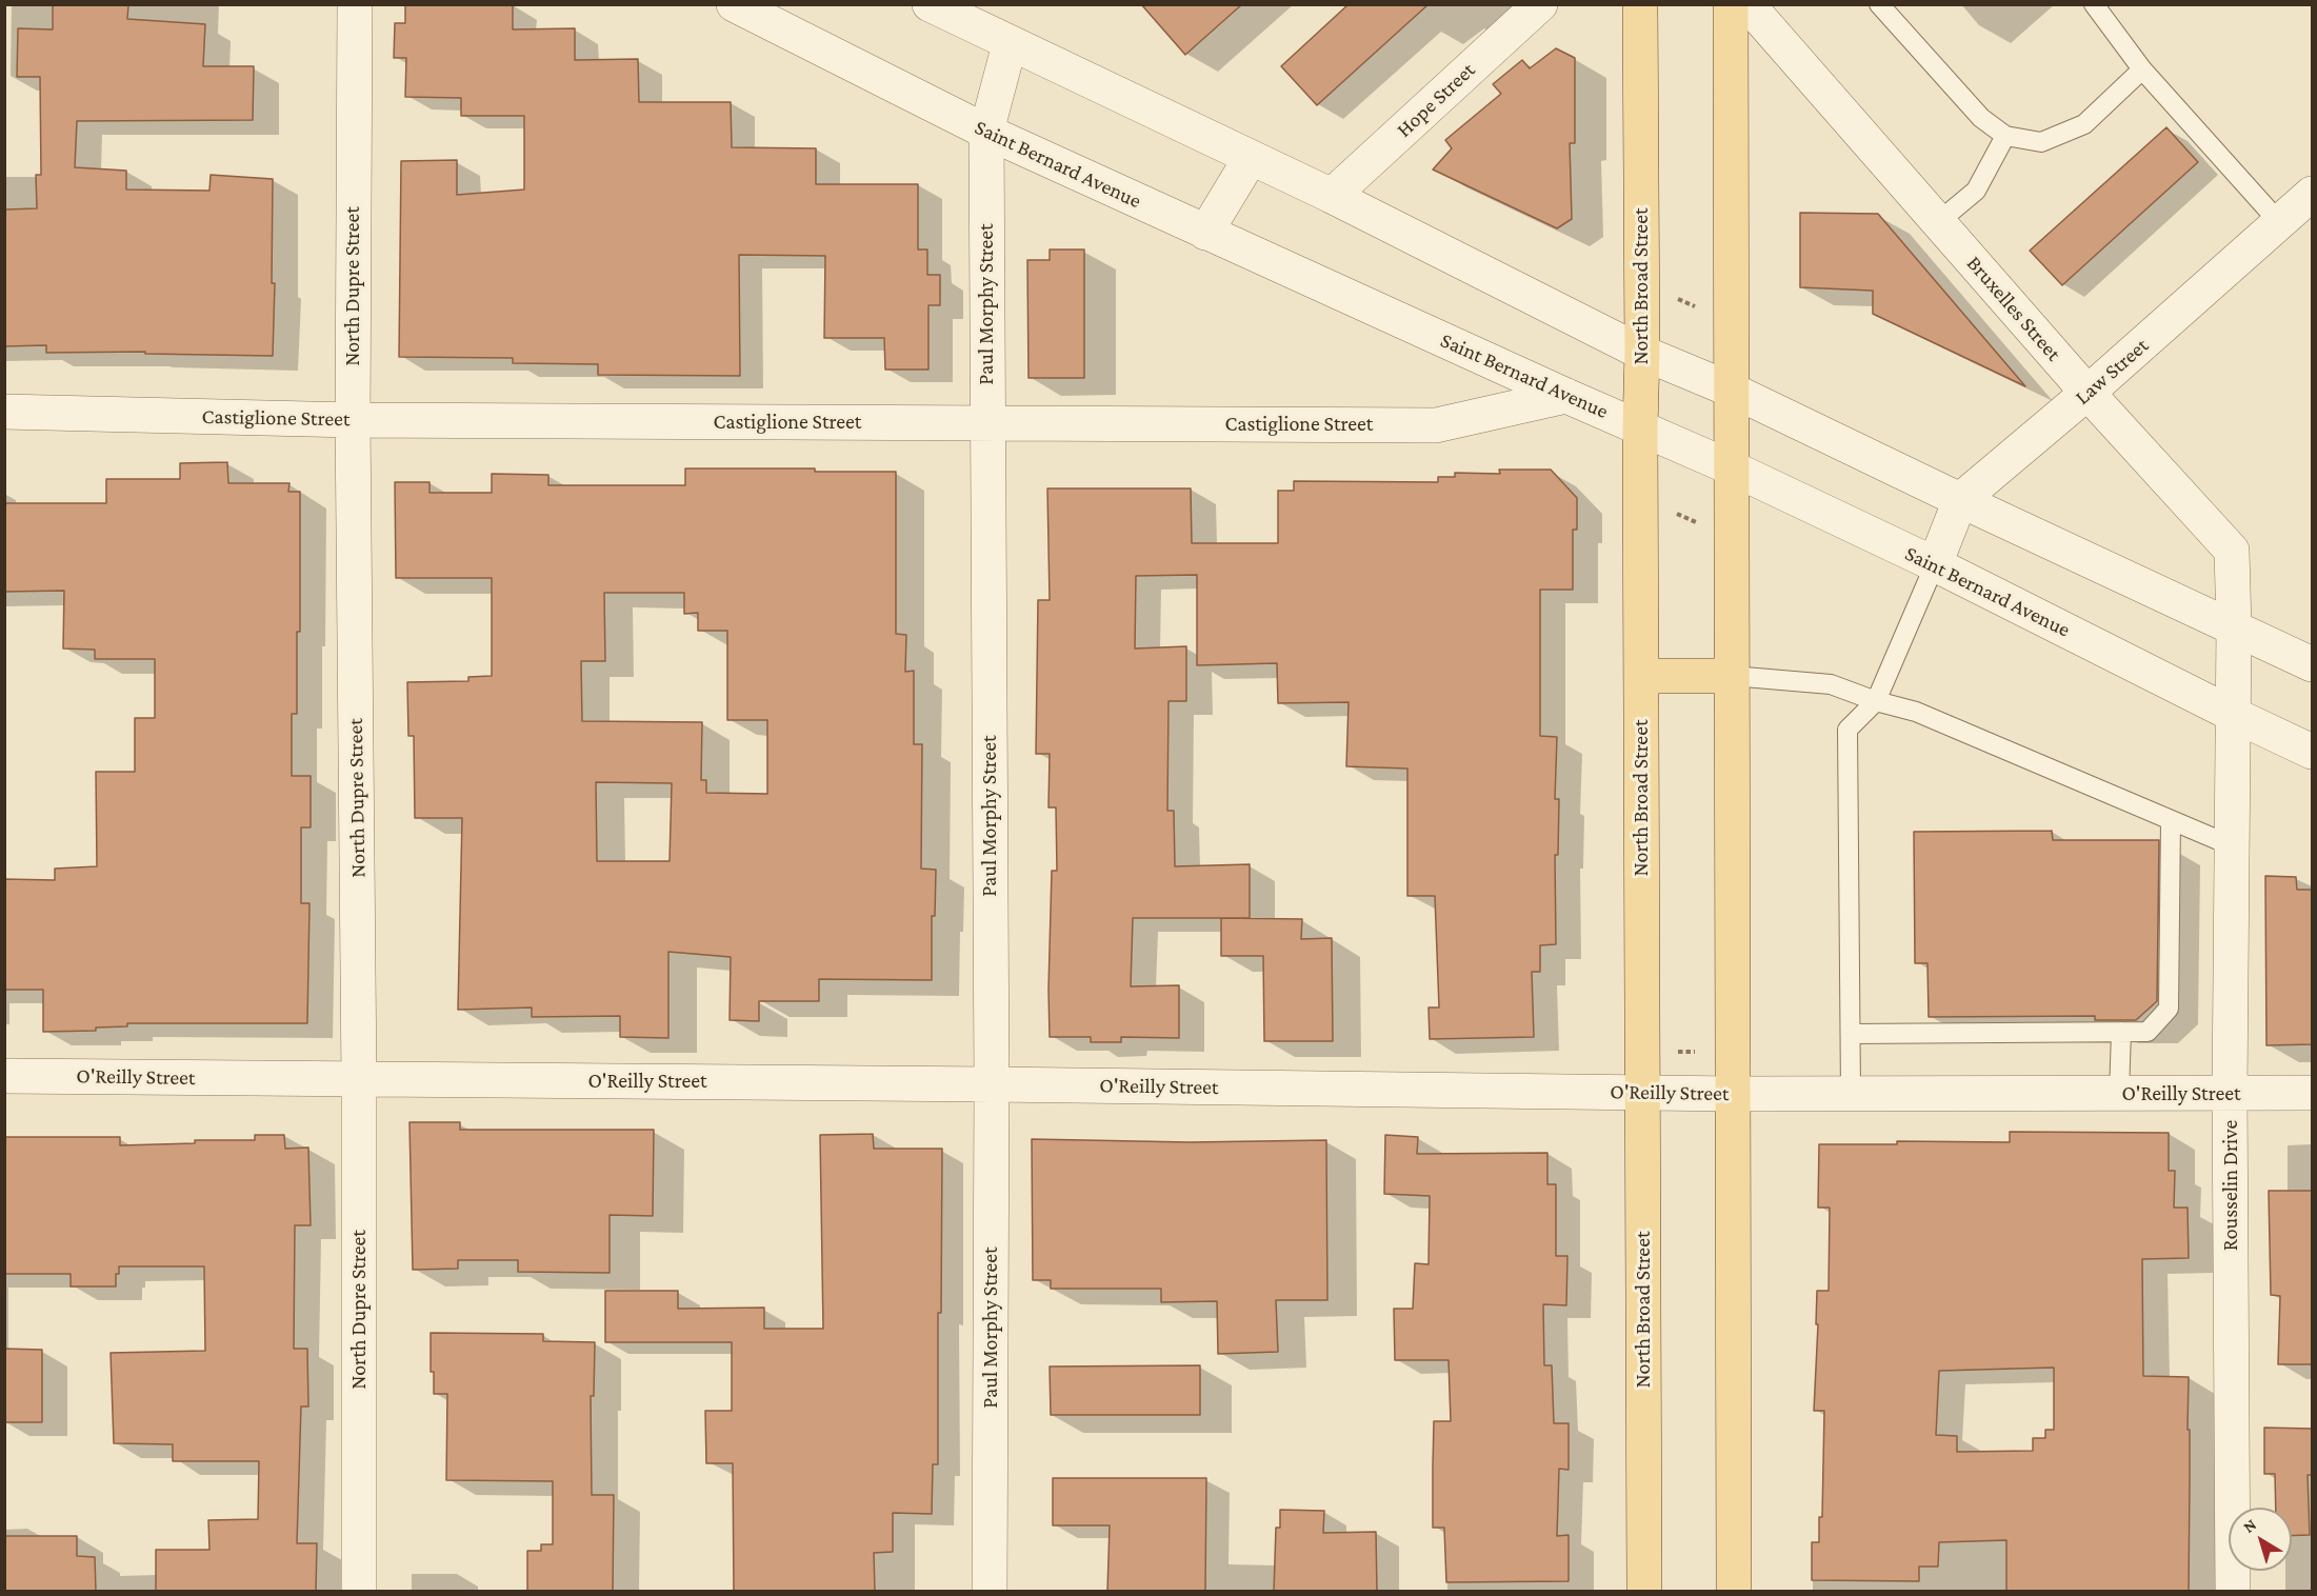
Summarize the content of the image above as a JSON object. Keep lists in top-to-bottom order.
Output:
{
  "streets": {
    "main road": ["North Broad Street"],
    "street": [
      "Hope Street",
      "Saint Bernard Avenue",
      "North Dupre Street",
      "Paul Morphy Street",
      "Bruxelles Street",
      "Law Street",
      "Castiglione Street",
      "O'Reilly Street",
      "Rousselin Drive"
    ]
  },
  "crossings": [
    ["Saint Bernard Avenue", "North Broad Street"],
    ["Saint Bernard Avenue", "Paul Morphy Street"],
    ["Saint Bernard Avenue", "Law Street"],
    ["Saint Bernard Avenue", "Castiglione Street"],
    ["Saint Bernard Avenue", "Rousselin Drive"],
    ["North Dupre Street", "Castiglione Street"],
    ["North Dupre Street", "O'Reilly Street"],
    ["North Broad Street", "O'Reilly Street"],
    ["Paul Morphy Street", "Castiglione Street"],
    ["Paul Morphy Street", "O'Reilly Street"],
    ["Bruxelles Street", "Law Street"],
    ["Bruxelles Street", "Rousselin Drive"],
    ["O'Reilly Street", "Rousselin Drive"]
  ],
  "north": "top left"
}
